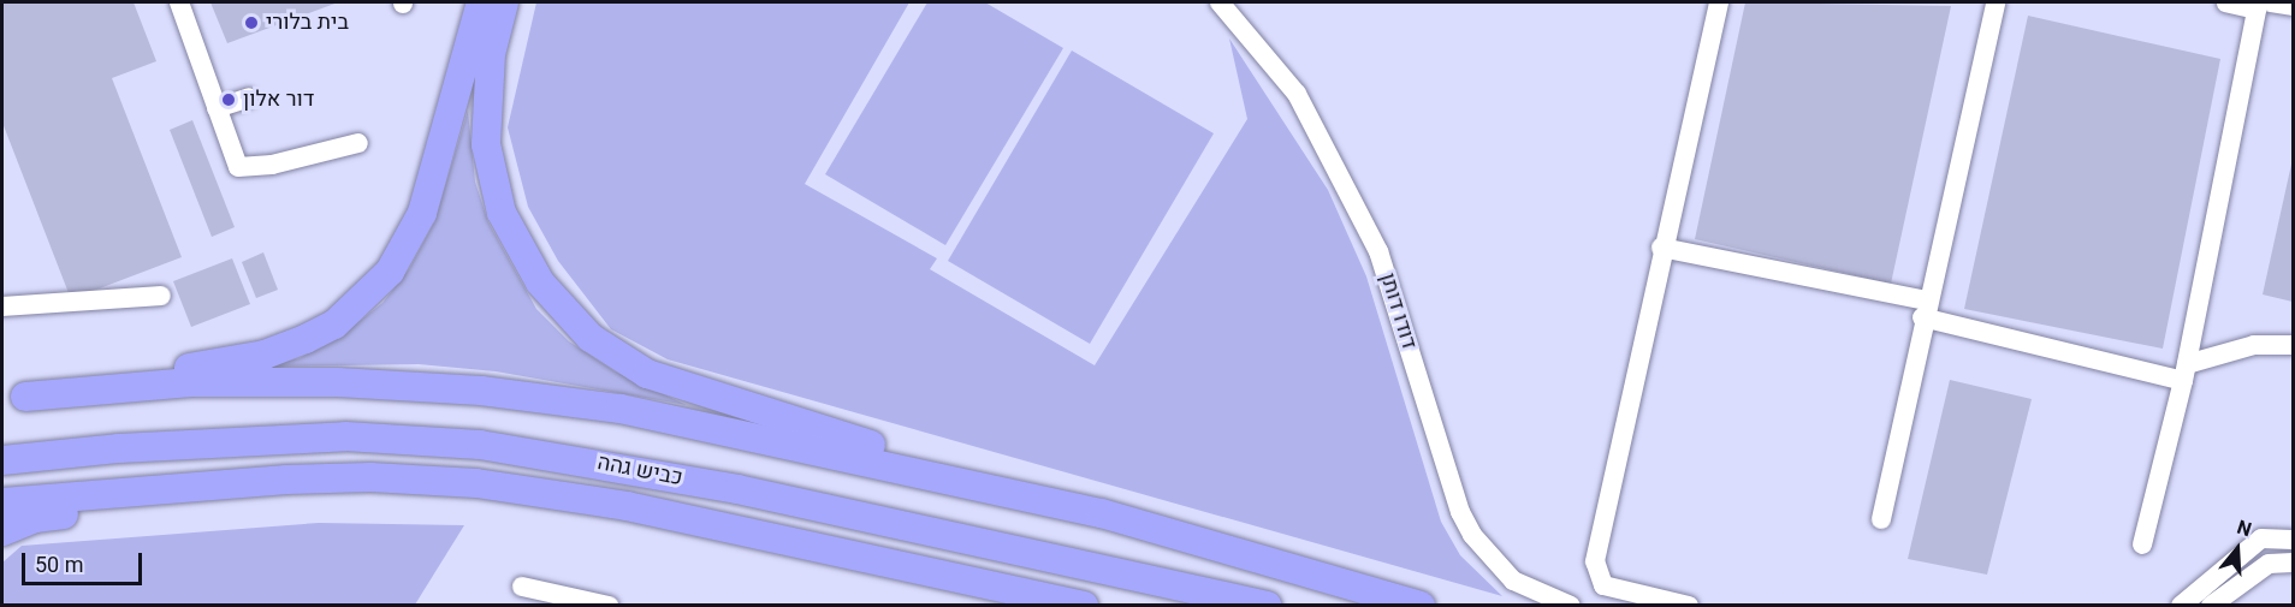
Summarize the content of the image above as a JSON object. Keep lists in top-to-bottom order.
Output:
{
  "streets": {
    "highway": ["כביש גהה"],
    "street": ["דודו דותן"]
  },
  "places": ["בית בלורי", "דור אלון"],
  "scale_bar": "50 m",
  "north": "top"
}
